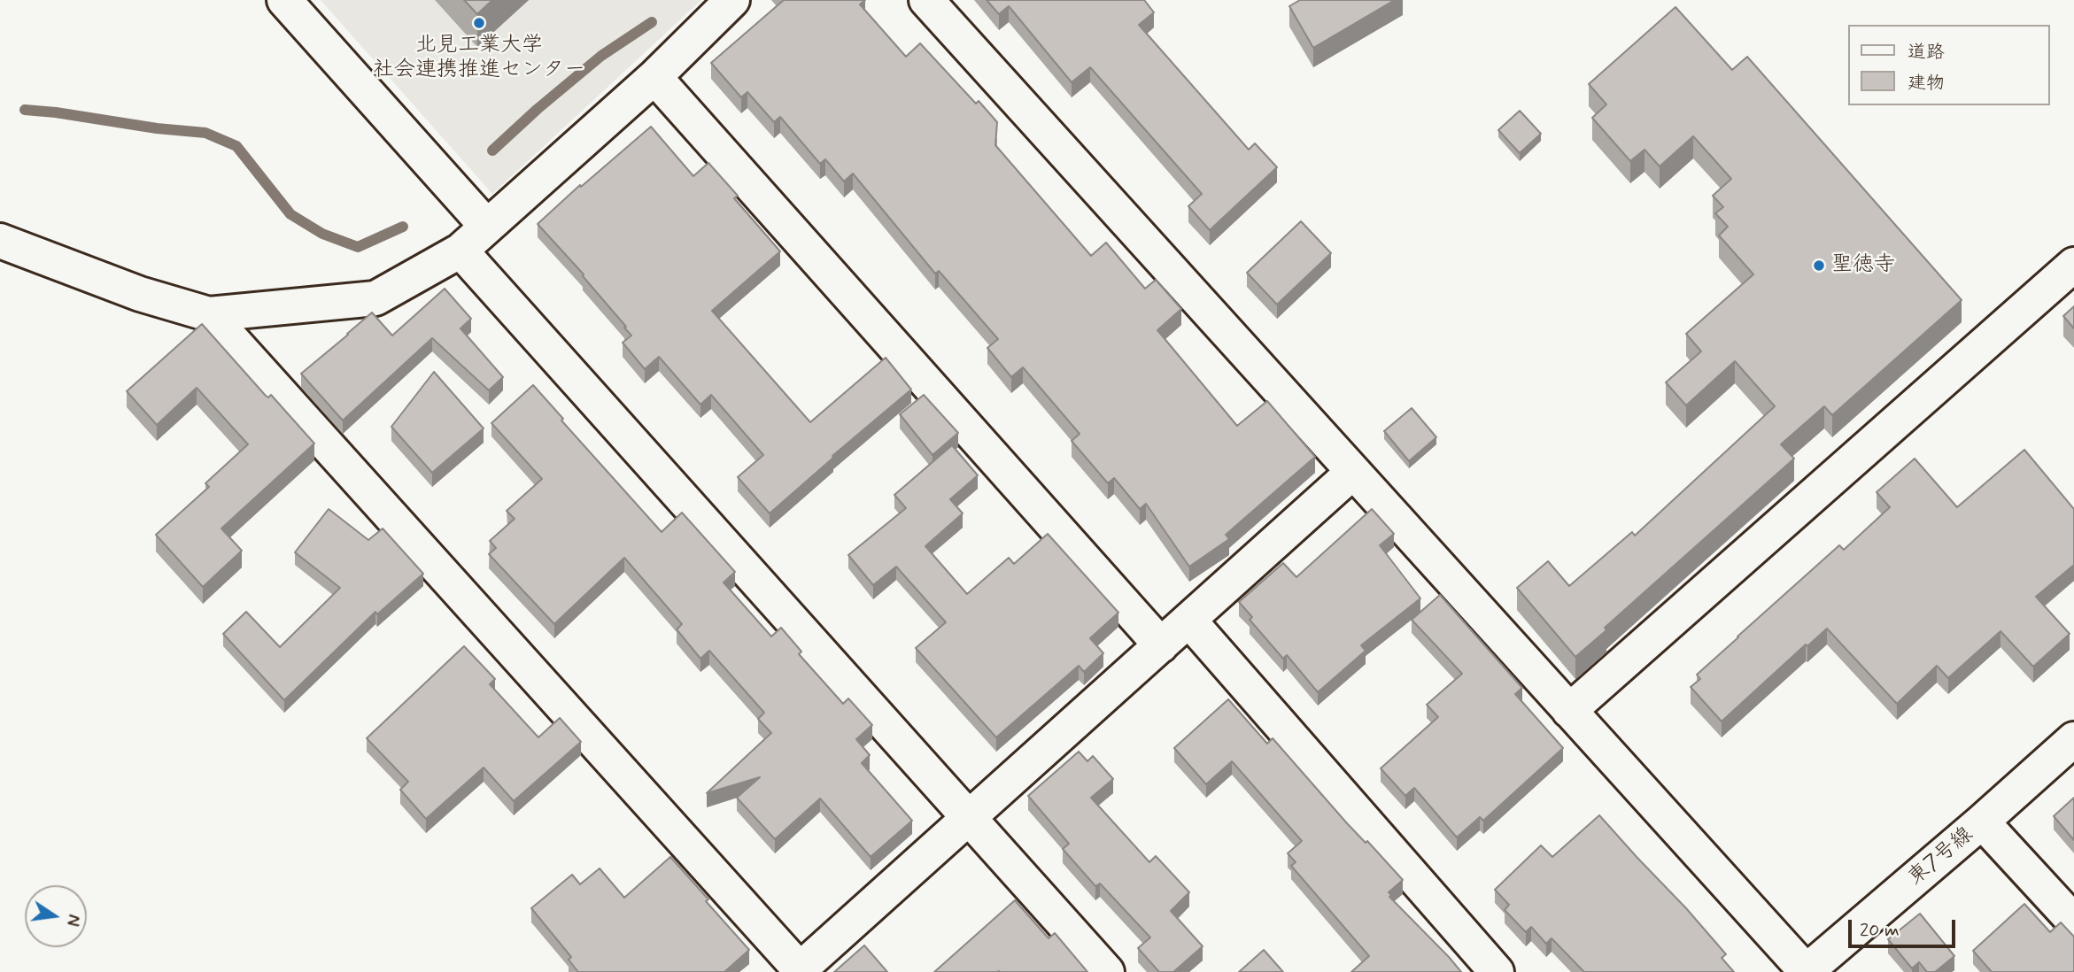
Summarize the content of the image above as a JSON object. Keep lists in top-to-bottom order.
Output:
{
  "streets": {
    "street": ["東7号線"]
  },
  "places": ["北見工業大学 社会連携推進センター", "聖徳寺"],
  "legend": ["道路", "建物"],
  "scale_bar": "20 m",
  "north": "right"
}
